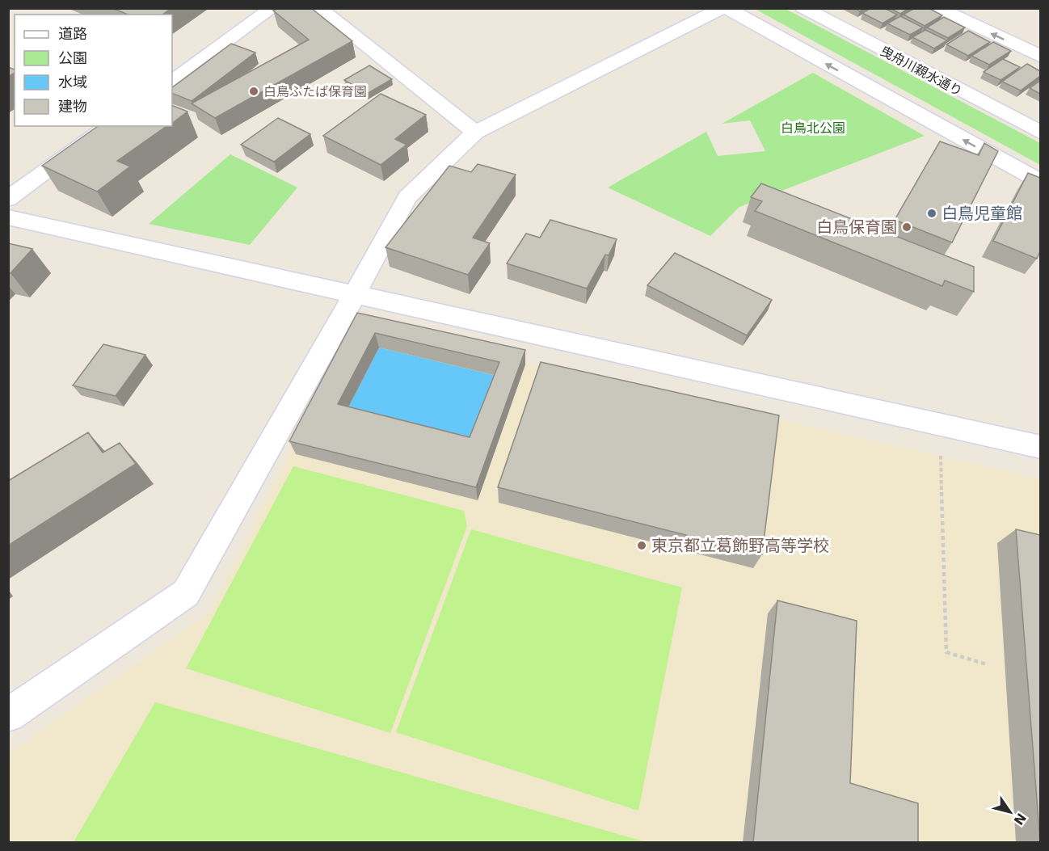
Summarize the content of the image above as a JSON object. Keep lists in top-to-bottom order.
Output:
{
  "streets": {
    "street": ["曳舟川親水通り"]
  },
  "parks": ["白鳥北公園"],
  "places": [
    "白鳥ふたば保育園",
    "白鳥児童館",
    "白鳥保育園",
    "東京都立葛飾野高等学校"
  ],
  "legend": [
    "道路",
    "公園",
    "水域",
    "建物"
  ],
  "north": "bottom right"
}
